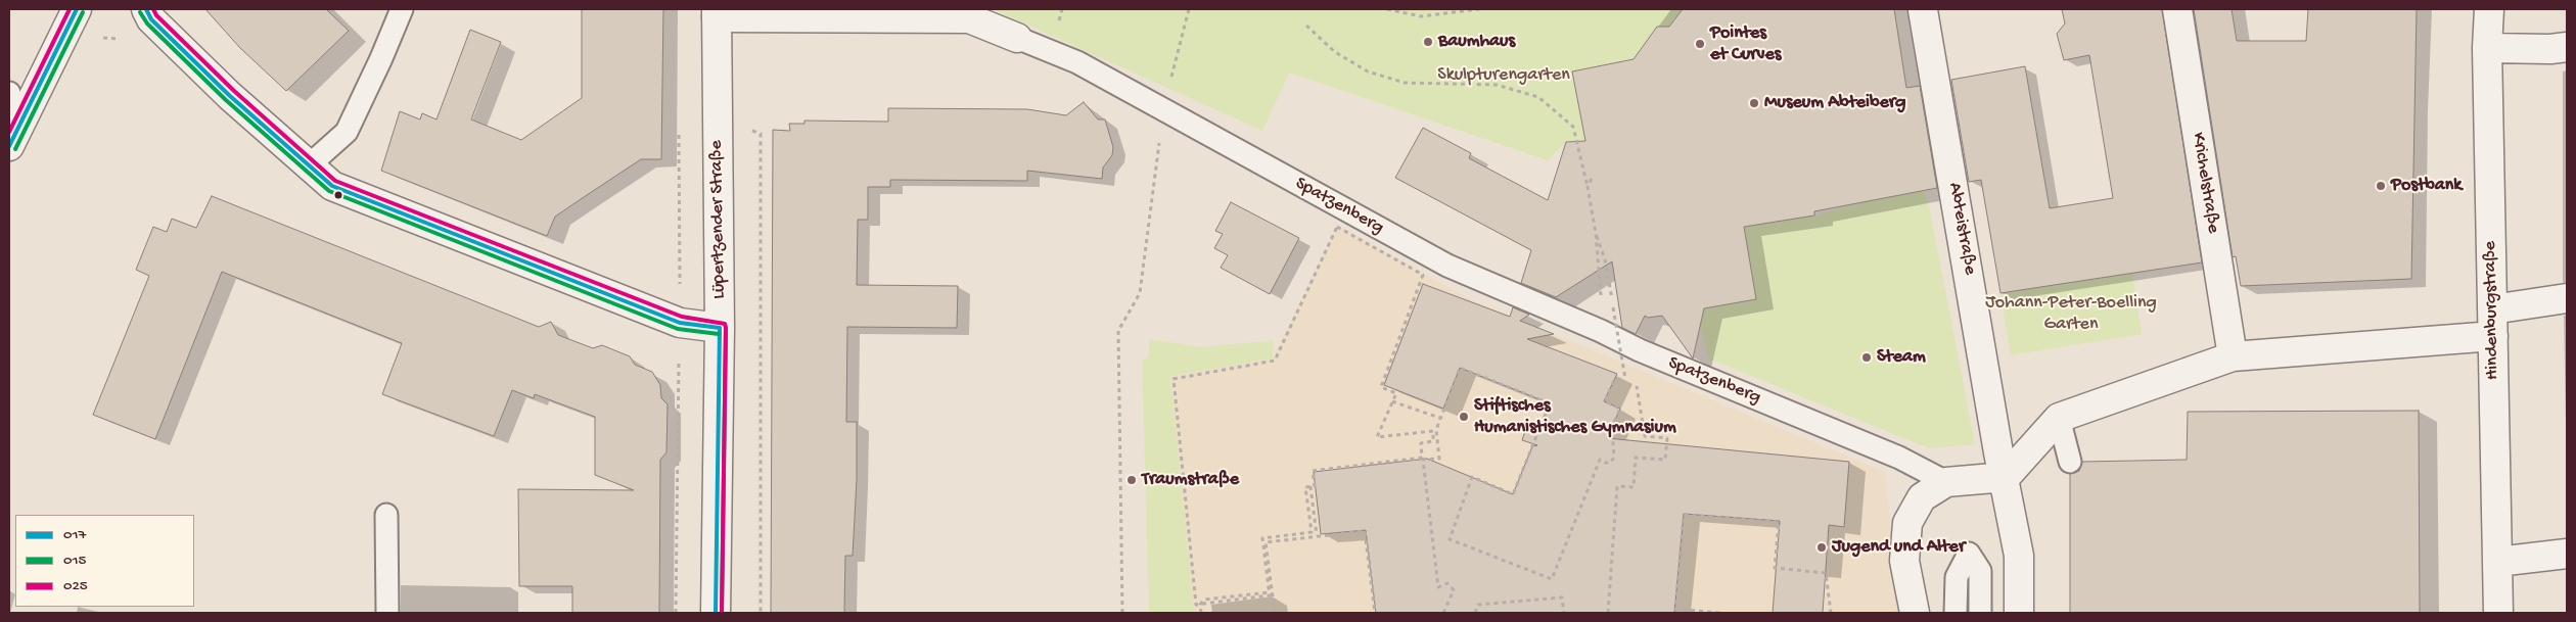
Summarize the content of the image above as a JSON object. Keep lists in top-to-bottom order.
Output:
{
  "streets": {
    "street": [
      "Krichelstraße",
      "Spatzenberg",
      "Lüpertzender Straße",
      "Abteistraße",
      "Hindenburgstraße"
    ]
  },
  "crossings": [
    ["Spatzenberg", "Lüpertzender Straße"]
  ],
  "parks": ["Skulpturengarten", "Johann-Peter-Boelling Garten"],
  "places": [
    "Baumhaus",
    "Pointes et Curves",
    "Museum Abteiberg",
    "Postbank",
    "Steam",
    "Stiftisches Humanistisches Gymnasium",
    "Traumstraße",
    "Jugend und Alter"
  ],
  "lines": ["transit line 017", "transit line 025", "transit line 015"],
  "legend": ["017", "015", "025"]
}
